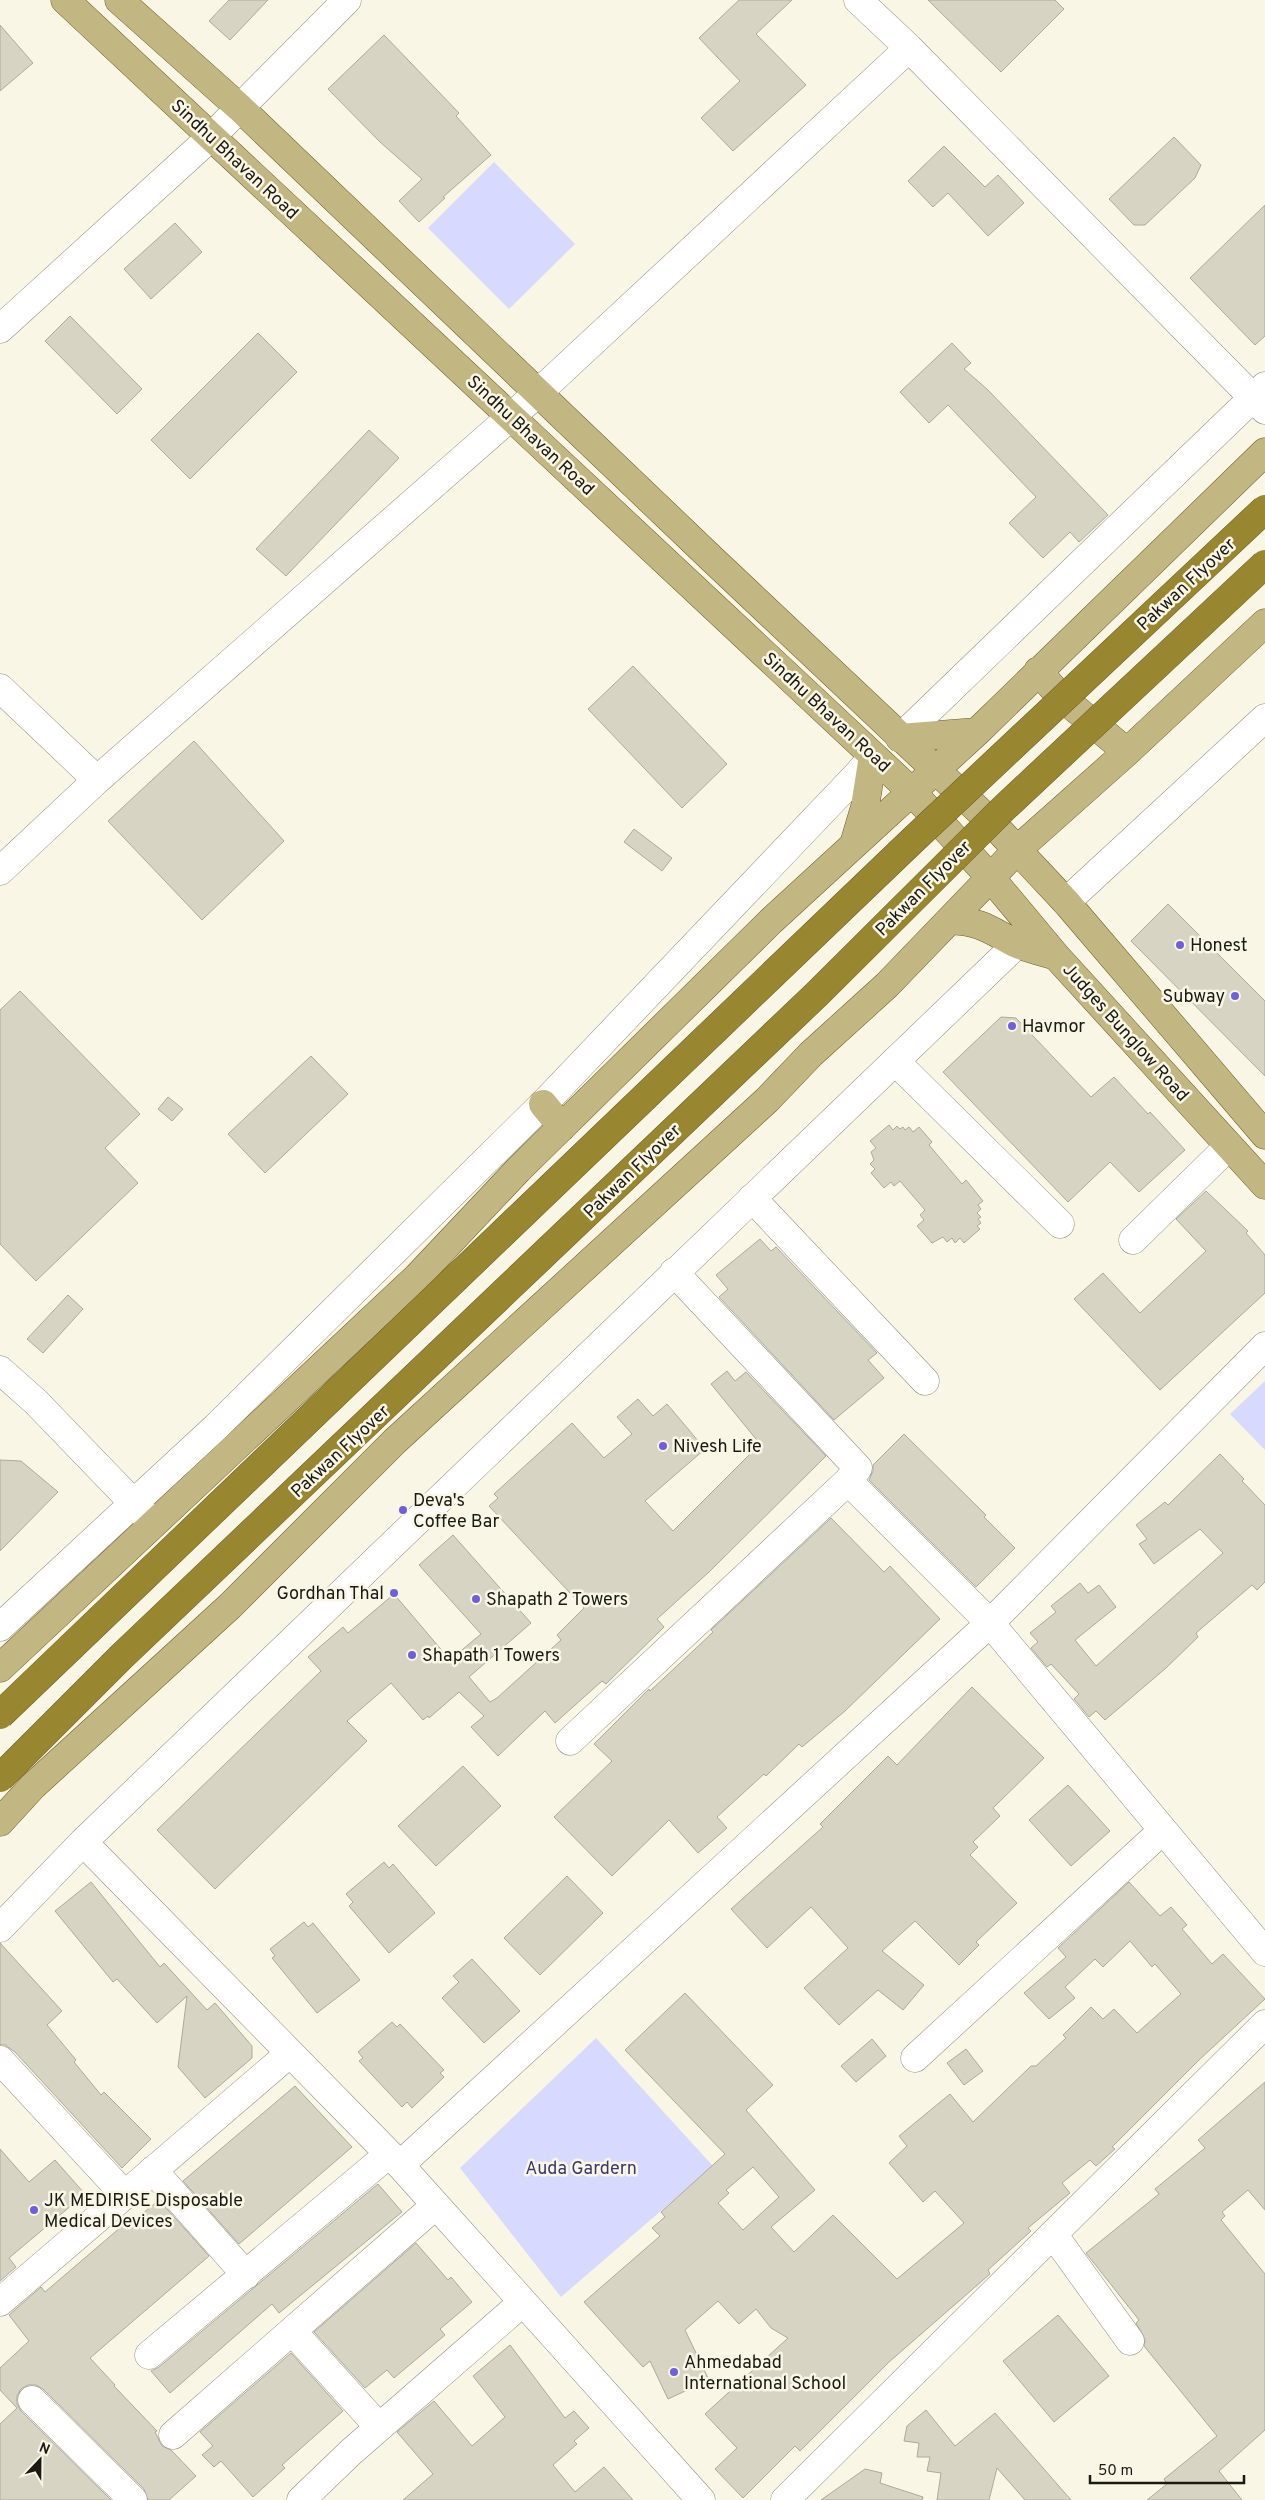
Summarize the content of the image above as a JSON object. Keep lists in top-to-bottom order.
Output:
{
  "streets": {
    "highway": ["Pakwan Flyover"],
    "main road": ["Sindhu Bhavan Road", "Judges Bunglow Road"]
  },
  "crossings": [
    ["Sindhu Bhavan Road", "Judges Bunglow Road"]
  ],
  "parks": ["Auda Gardern"],
  "places": [
    "Honest",
    "Subway",
    "Havmor",
    "Nivesh Life",
    "Deva's Coffee Bar",
    "Gordhan Thal",
    "Shapath 2 Towers",
    "Shapath 1 Towers",
    "JK MEDIRISE Disposable Medical Devices",
    "Ahmedabad International School"
  ],
  "scale_bar": "50 m",
  "north": "top"
}
